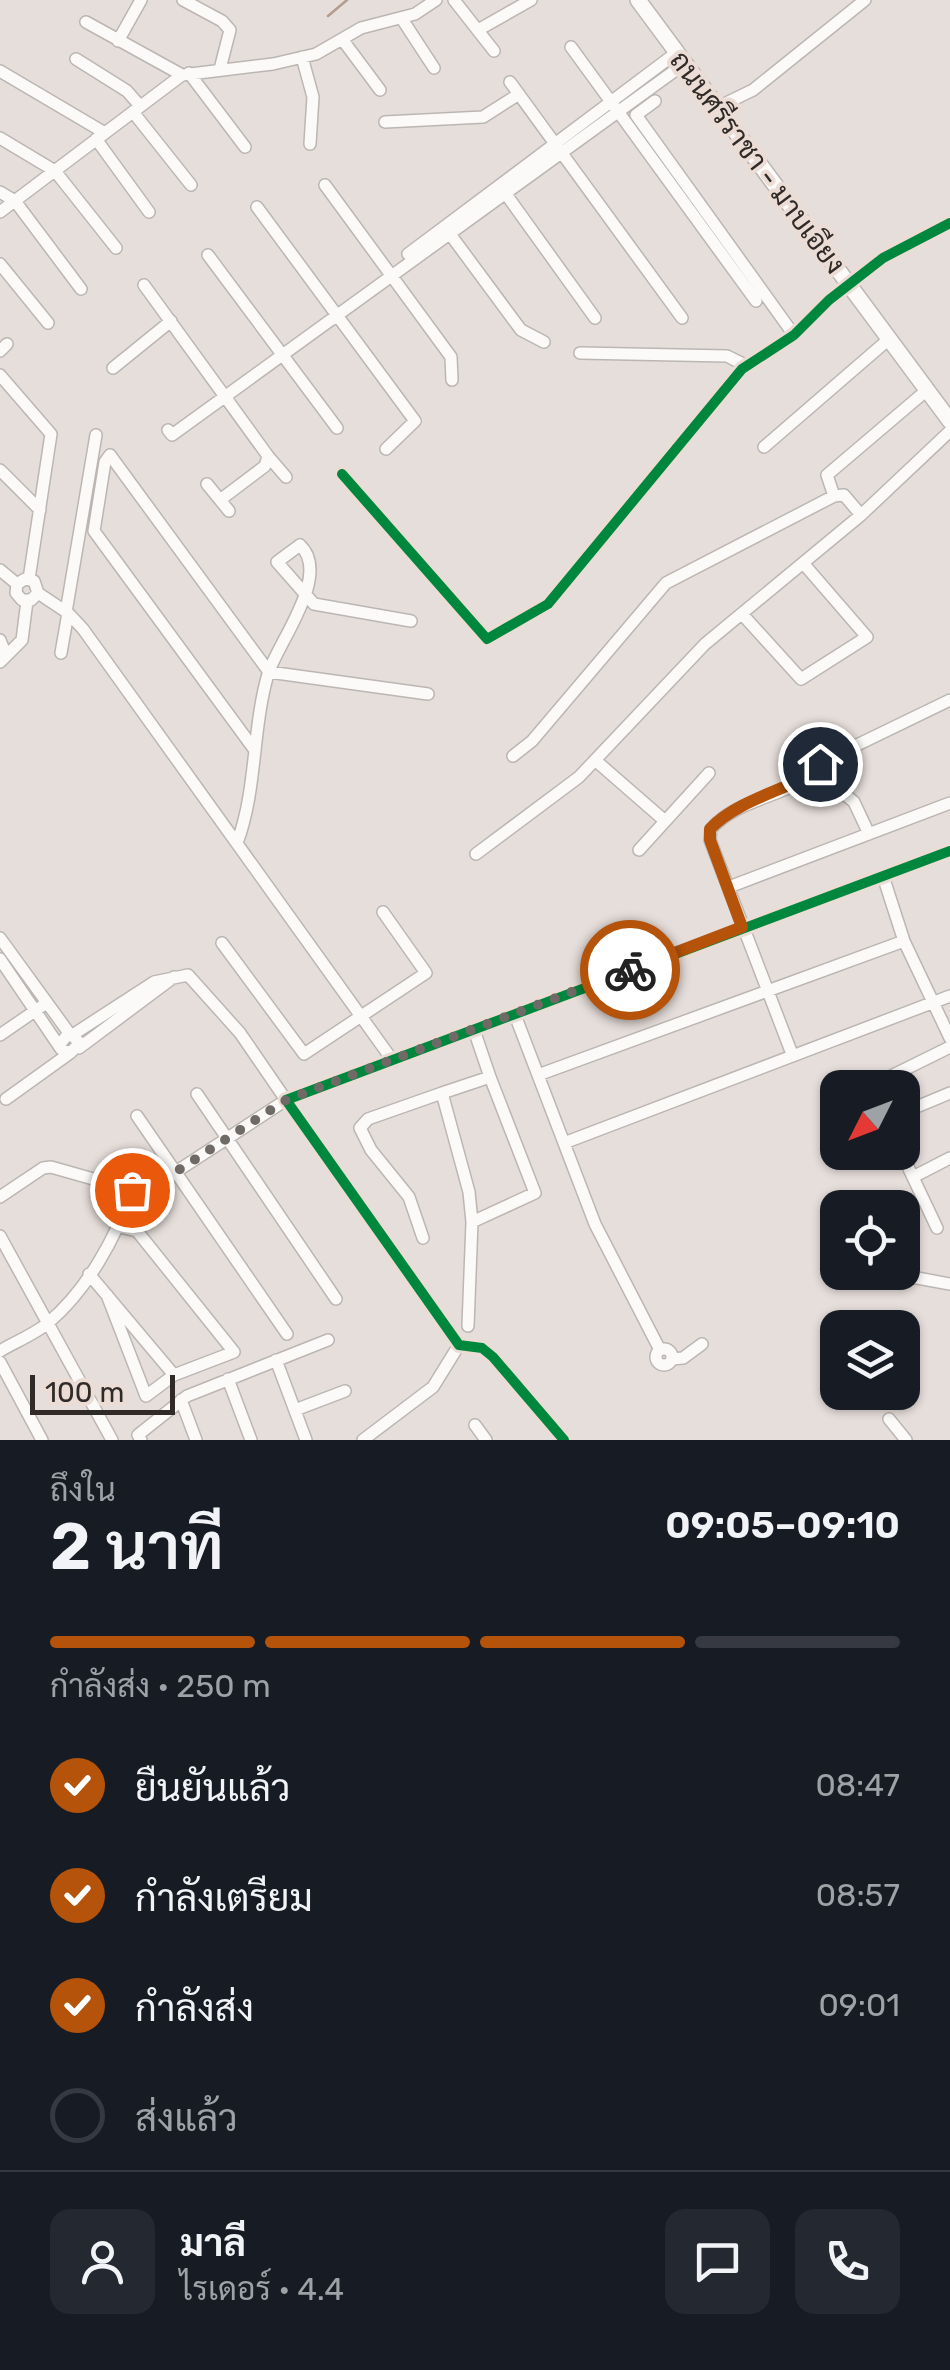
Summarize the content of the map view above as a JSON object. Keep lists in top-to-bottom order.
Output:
{
  "streets": {
    "main road": ["ถนนศรีราชา - มาบเอียง"]
  },
  "scale_bar": "100 m",
  "north": "bottom left",
  "page": {
    "scale": "100 m",
    "heading": ["2 นาที", "ถึงใน", "09:05–09:10"],
    "panel": ["มาลี", "ไรเดอร์ · 4.4"],
    "bar": "กำลังส่ง · 250 m",
    "list": [
      ["ยืนยันแล้ว", "08:47"],
      ["กำลังเตรียม", "08:57"],
      ["กำลังส่ง", "09:01"],
      "ส่งแล้ว"
    ]
  }
}
